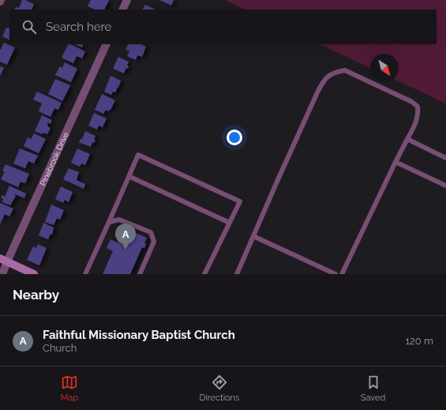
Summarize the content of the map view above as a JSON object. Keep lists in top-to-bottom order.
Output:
{
  "streets": {
    "street": ["Pinebrook Drive"]
  },
  "north": "bottom right",
  "page": {
    "search": "Search here",
    "pins": "A",
    "heading": "Nearby",
    "list": [
      {
        "mark": "A",
        "name": "Faithful Missionary Baptist Church",
        "note": "Church",
        "value": "120 m"
      }
    ],
    "nav": ["Map", "Directions", "Saved"]
  }
}
